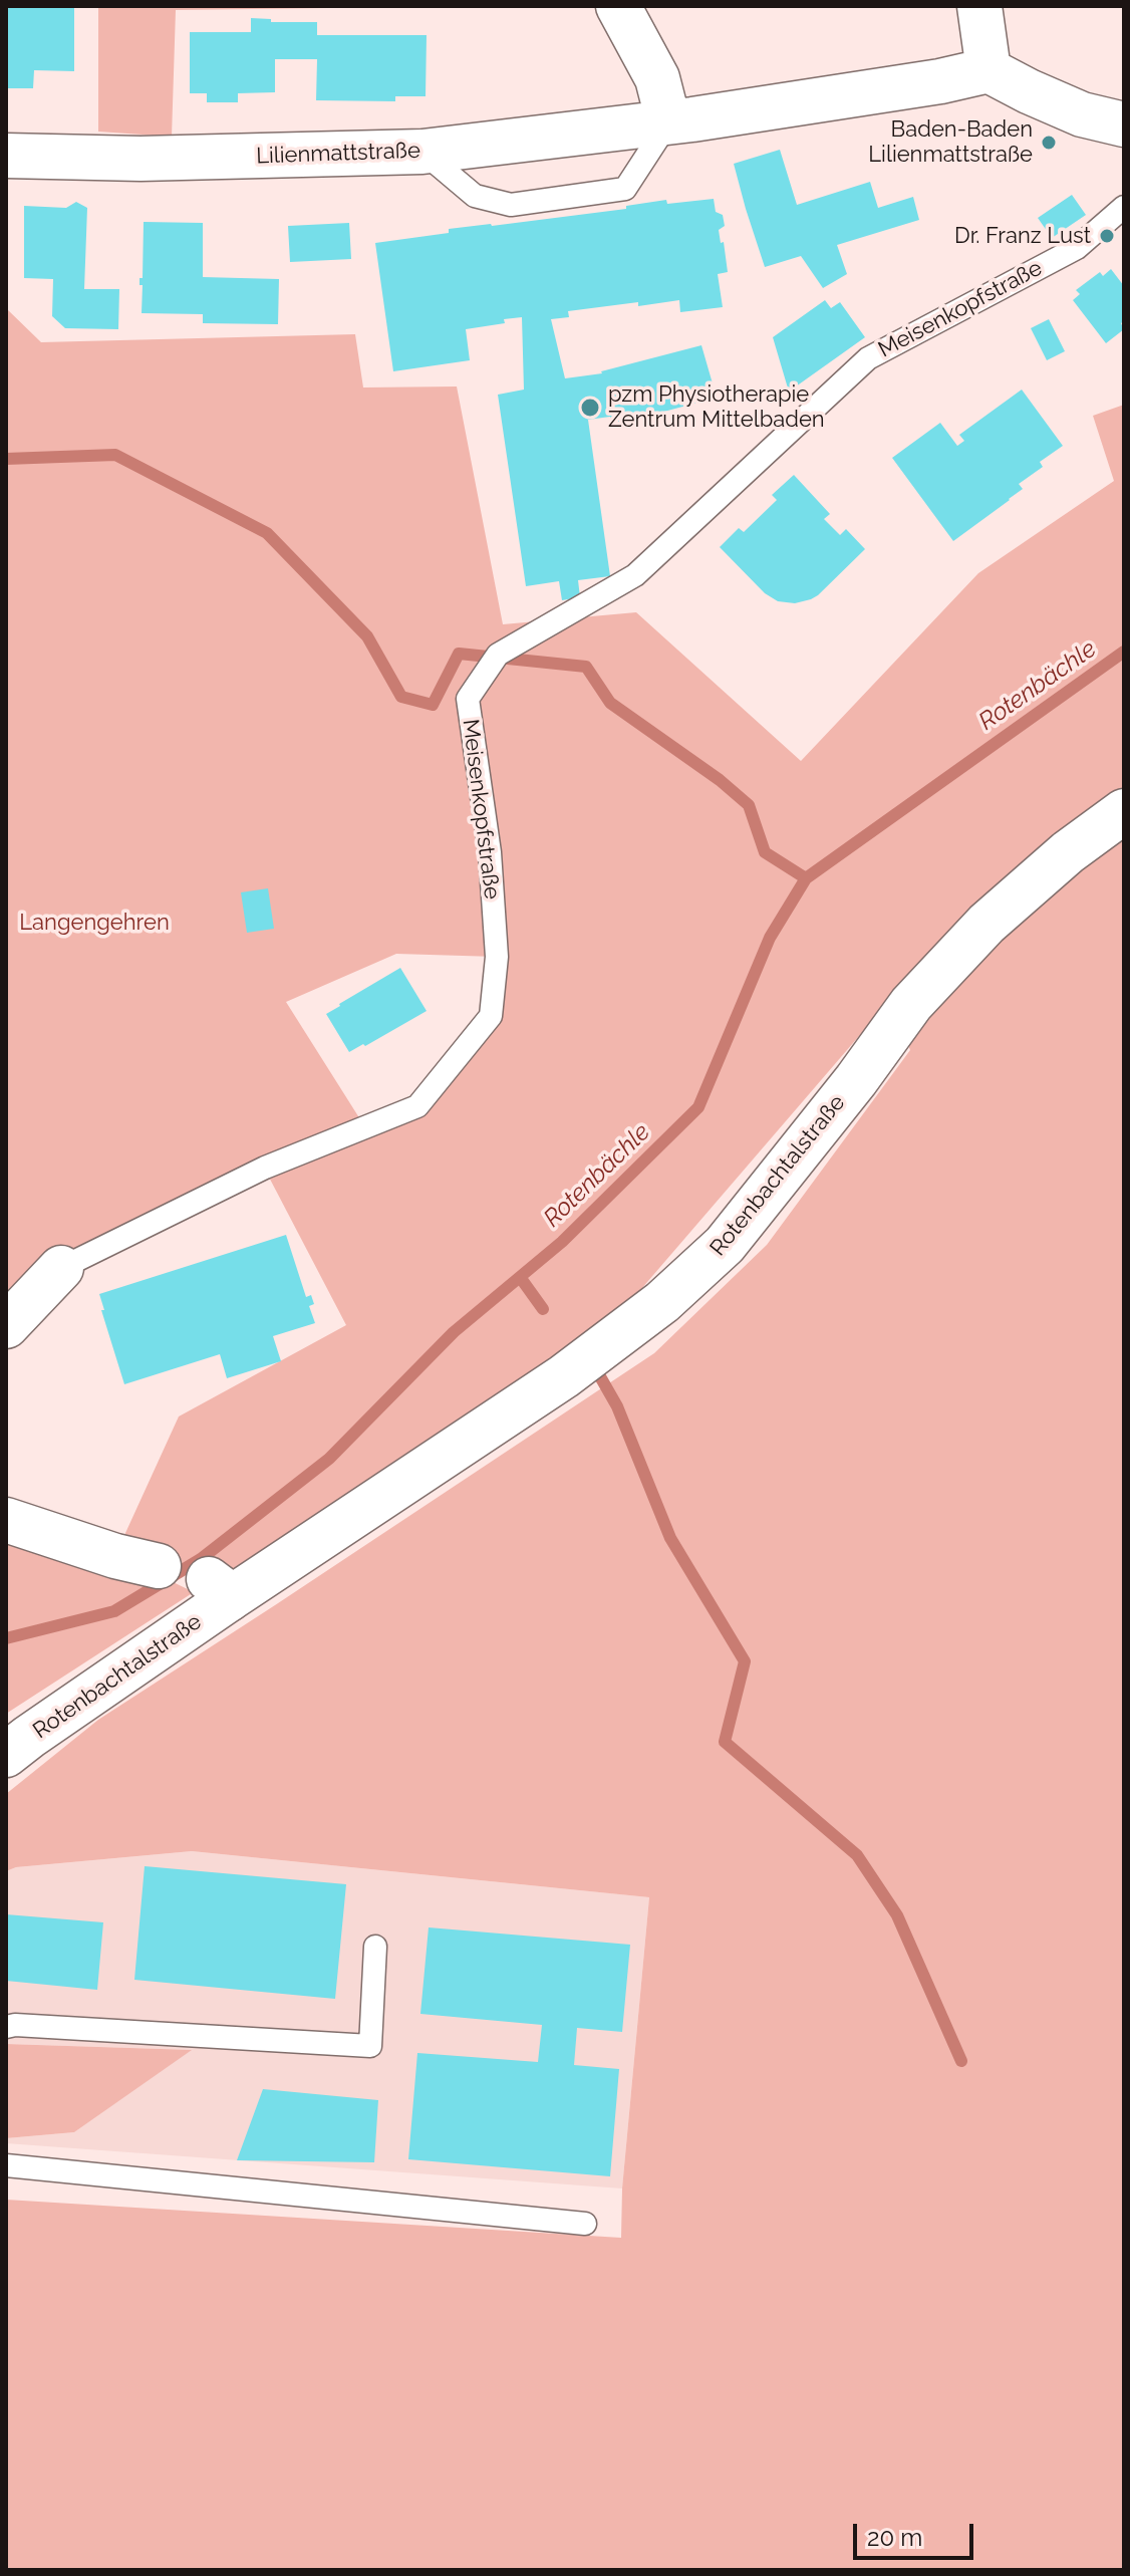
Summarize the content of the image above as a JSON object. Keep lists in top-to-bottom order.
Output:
{
  "streets": {
    "street": ["Lilienmattstraße", "Meisenkopfstraße", "Rotenbachtalstraße"]
  },
  "water": ["Rotenbächle"],
  "parks": ["Langengehren"],
  "places": ["Baden-Baden Lilienmattstraße", "Dr. Franz Lust", "pzm Physiotherapie Zentrum Mittelbaden"],
  "scale_bar": "20 m"
}
